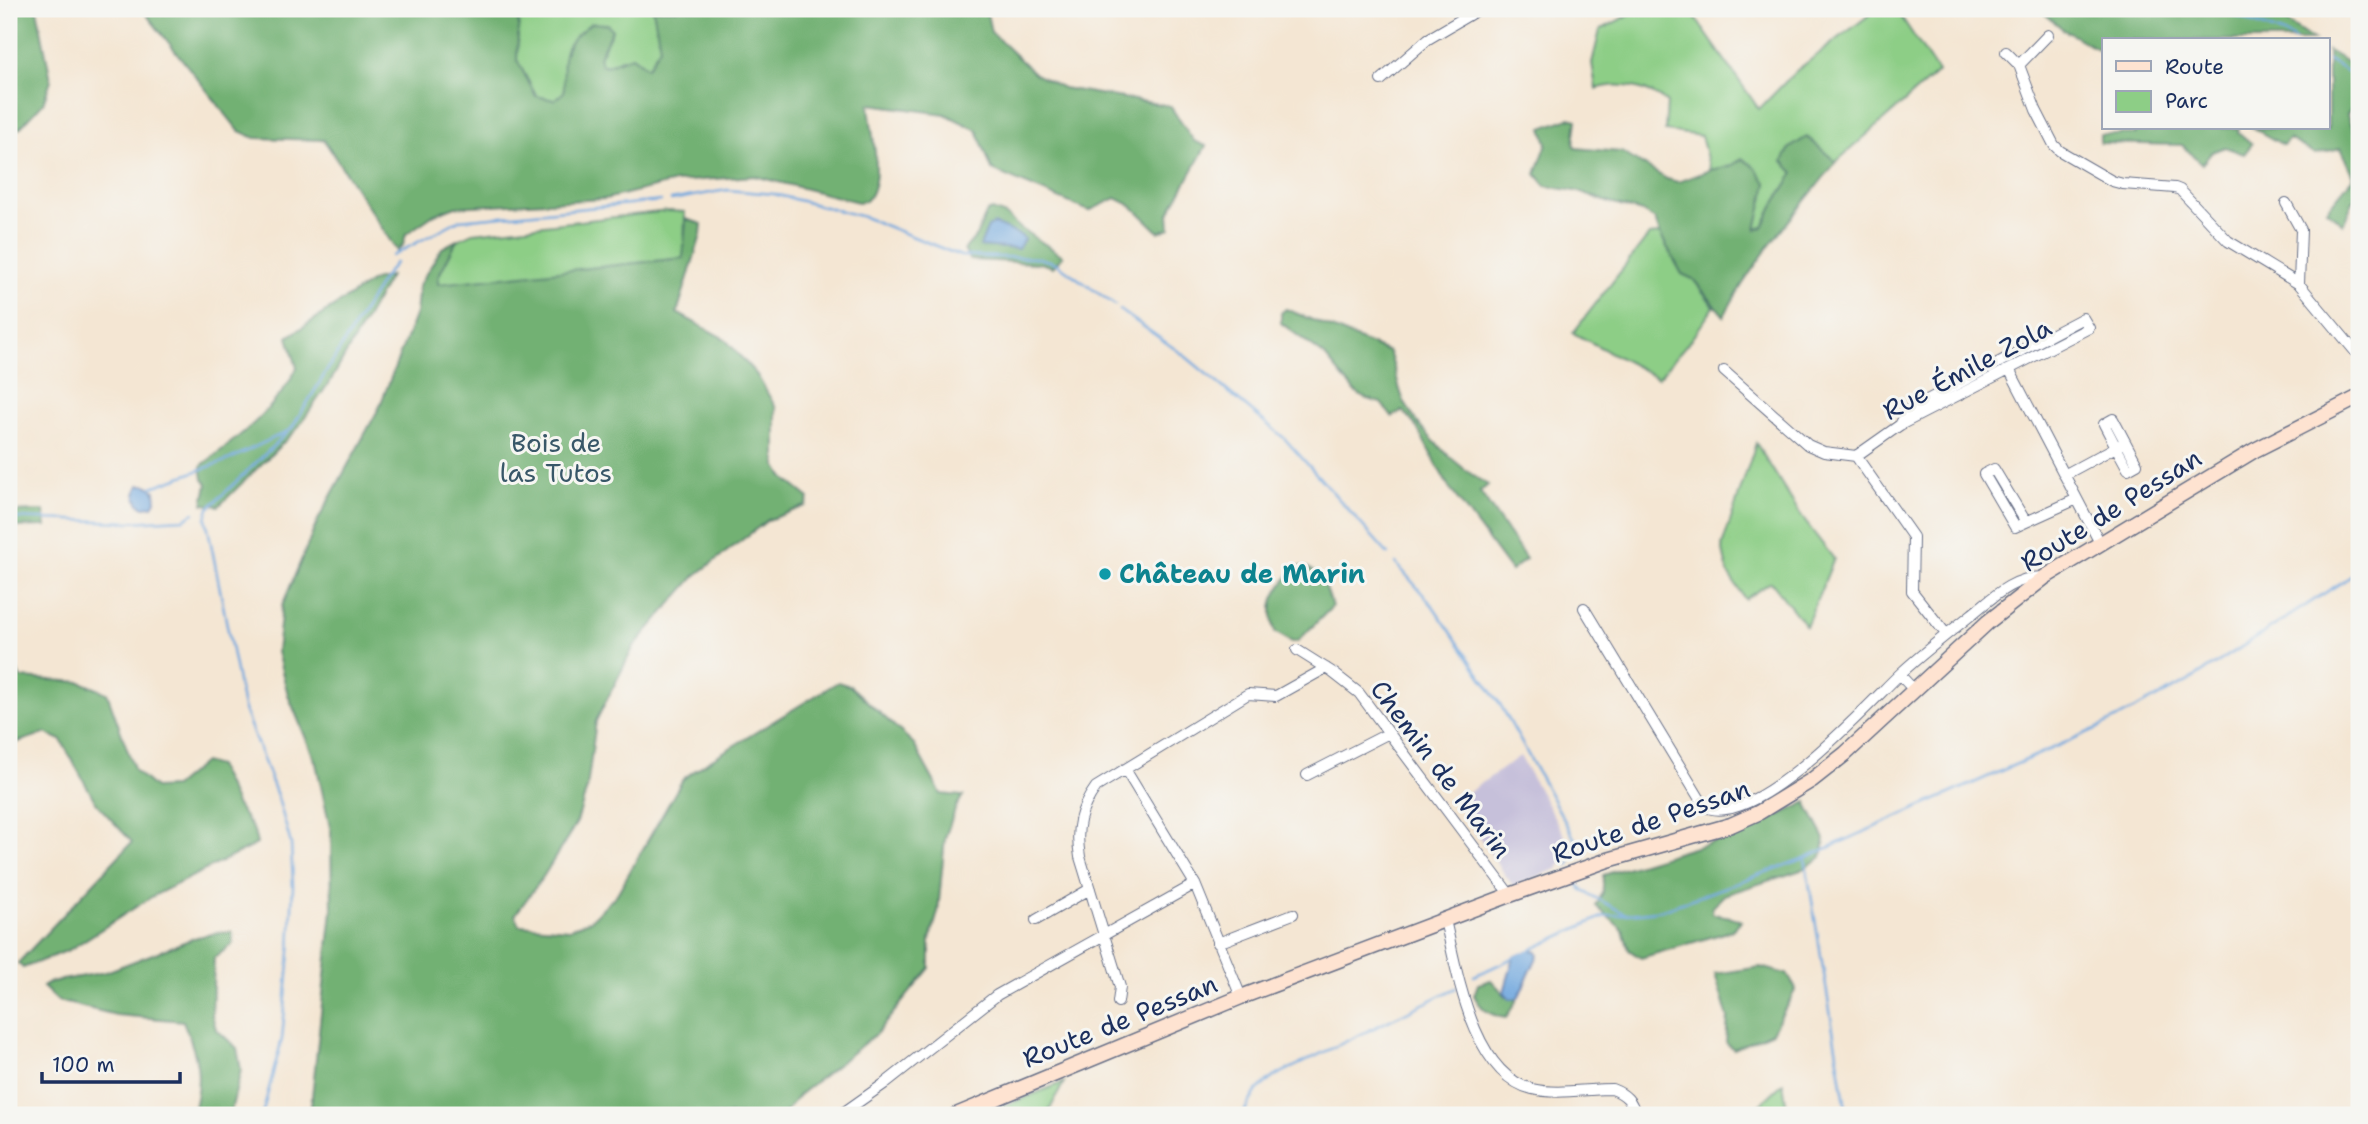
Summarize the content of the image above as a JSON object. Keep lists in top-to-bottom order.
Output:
{
  "streets": {
    "main road": ["Route de Pessan"],
    "street": ["Rue Émile Zola", "Chemin de Marin"]
  },
  "crossings": [
    ["Route de Pessan", "Chemin de Marin"]
  ],
  "parks": ["Bois de las Tutos"],
  "places": ["Château de Marin"],
  "legend": ["Route", "Parc"],
  "scale_bar": "100 m"
}
